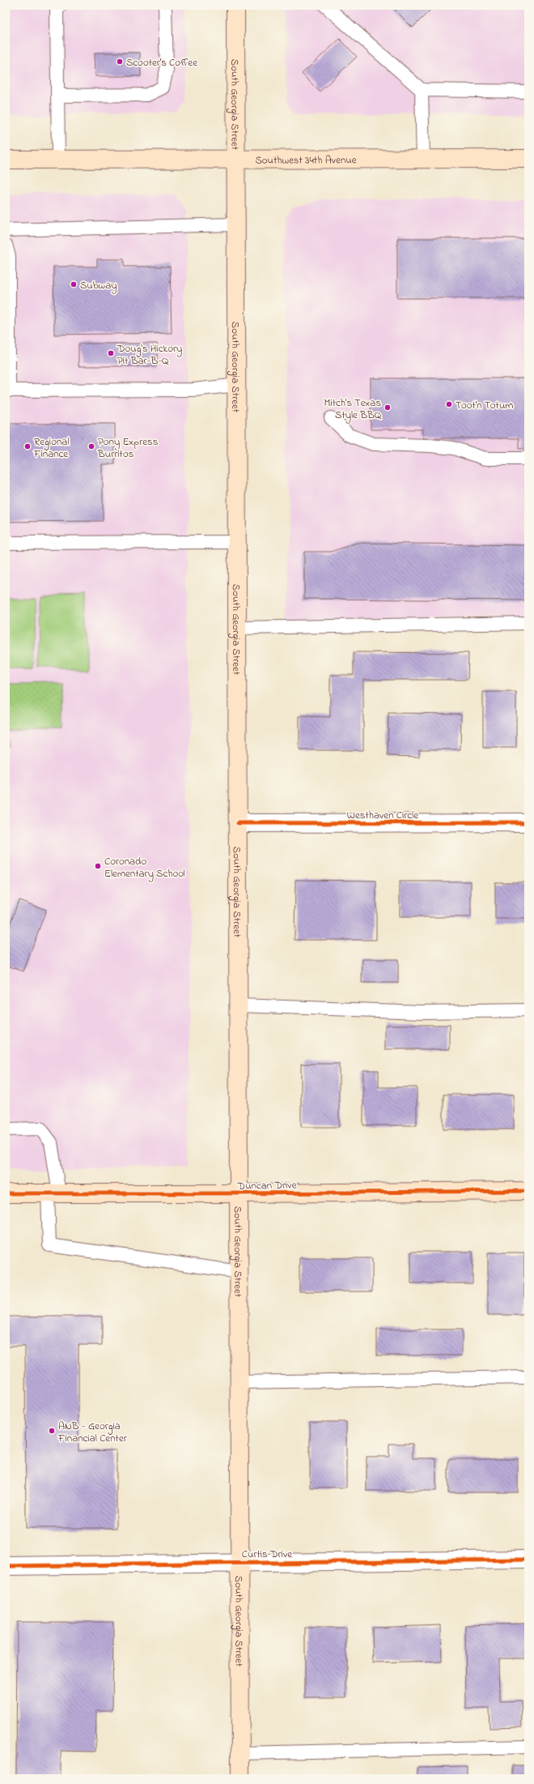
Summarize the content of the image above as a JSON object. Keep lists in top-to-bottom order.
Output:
{
  "streets": {
    "main road": ["South Georgia Street", "Southwest 34th Avenue", "Duncan Drive"],
    "street": ["Westhaven Circle", "Curtis Drive"]
  },
  "crossings": [
    ["South Georgia Street", "Southwest 34th Avenue"],
    ["South Georgia Street", "Westhaven Circle"],
    ["South Georgia Street", "Duncan Drive"],
    ["South Georgia Street", "Curtis Drive"]
  ],
  "places": [
    "Scooter's Coffee",
    "Subway",
    "Doug's Hickory Pit Bar-B-Q",
    "Toot'n Totum",
    "Mitch's Texas Style BBQ",
    "Regional Finance",
    "Pony Express Burritos",
    "Coronado Elementary School",
    "ANB - Georgia Financial Center"
  ]
}
